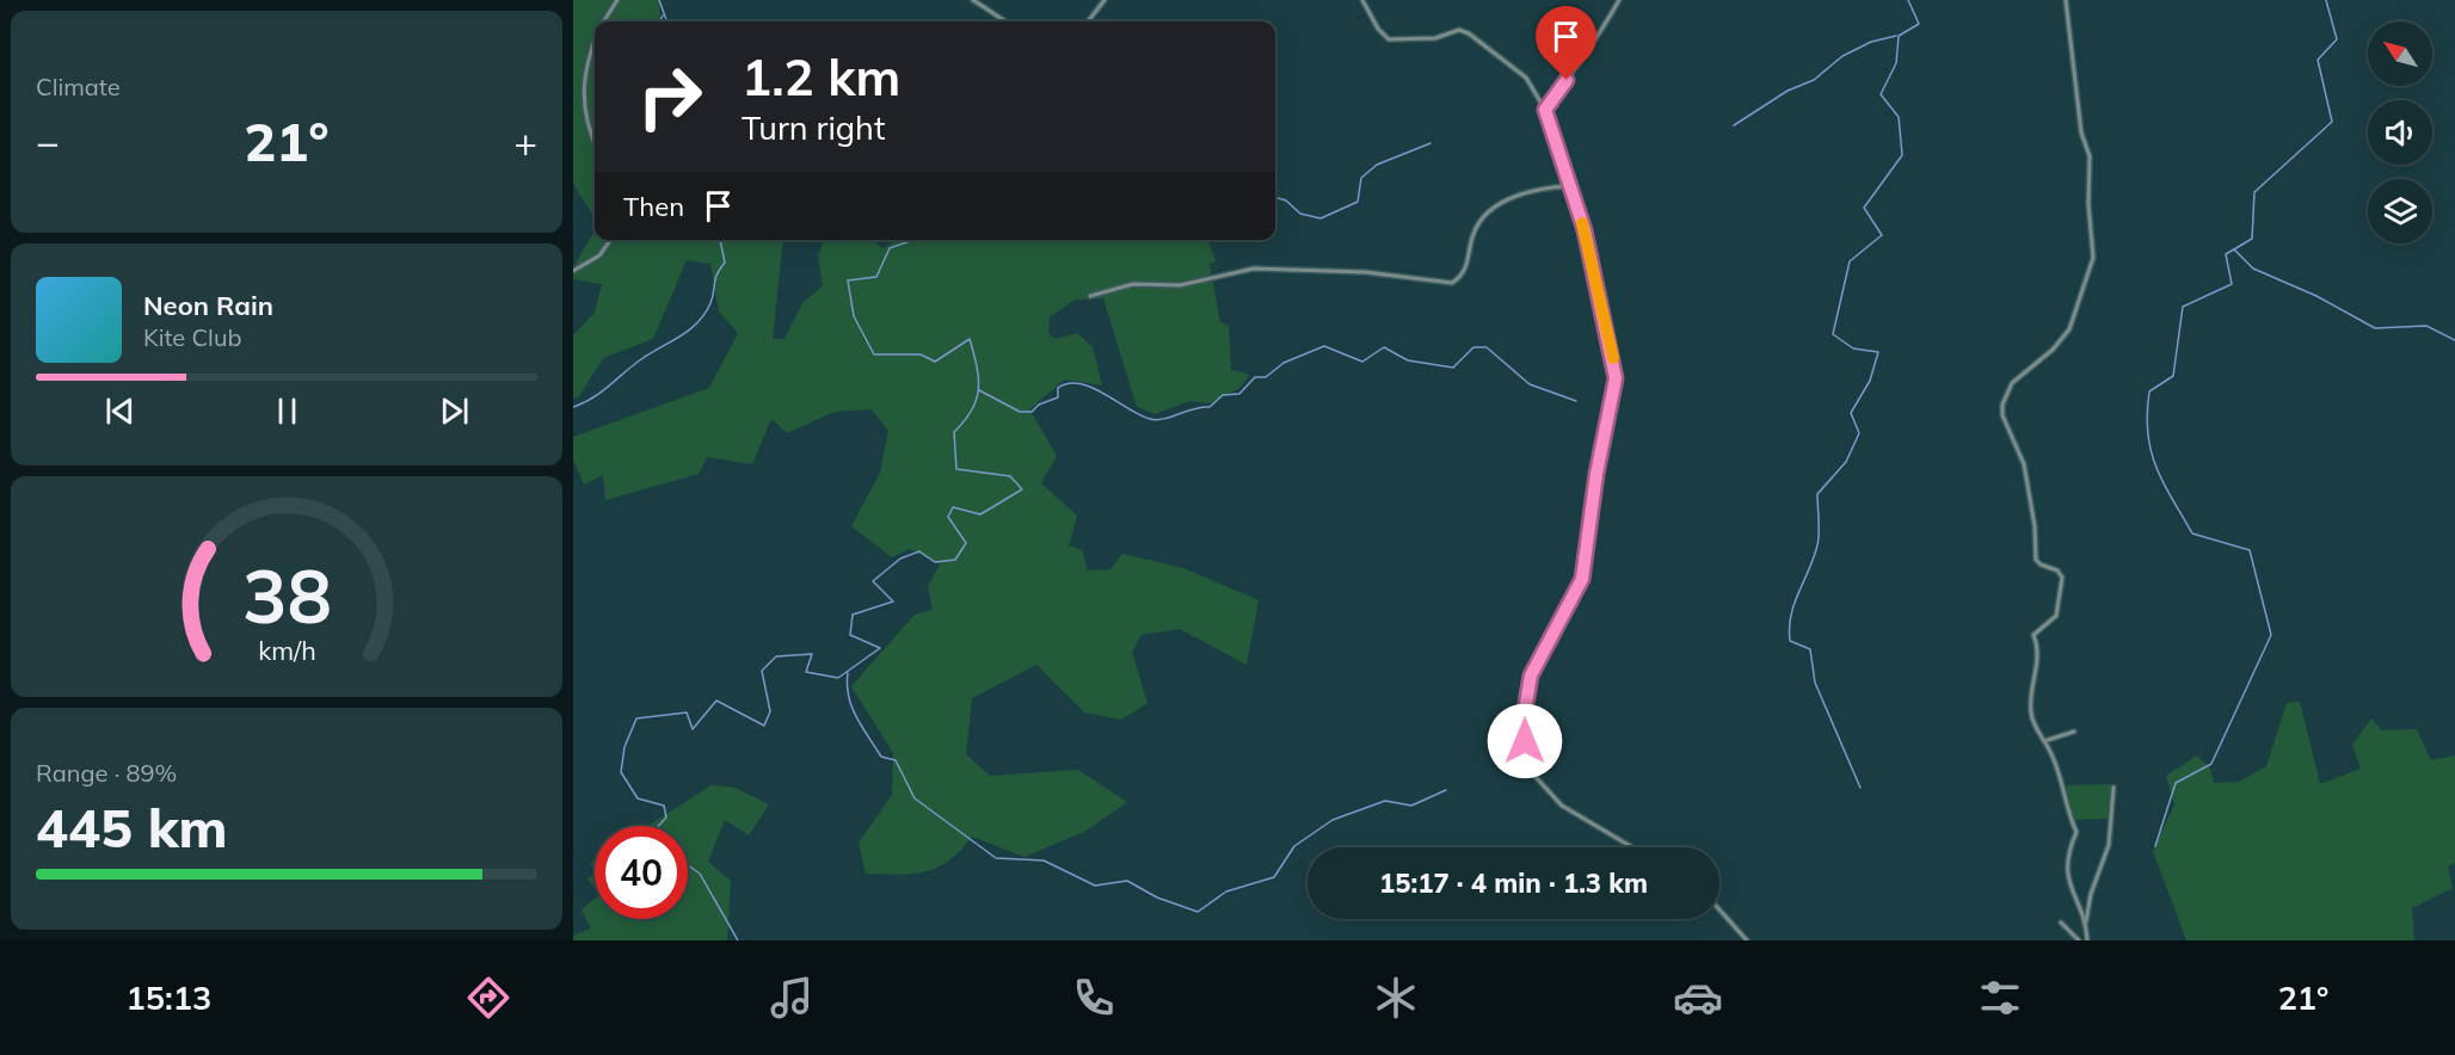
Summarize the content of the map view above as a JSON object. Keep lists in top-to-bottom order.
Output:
{
  "north": "top left",
  "page": {
    "tile": [
      "Climate",
      ["Range · 89%", "445 km"]
    ],
    "turn": ["1.2 km", "Turn right"],
    "heat": ["−", "21°", "+"],
    "then": "Then",
    "song": ["Neon Rain", "Kite Club"],
    "limit": "40",
    "trip": "15:17 · 4 min · 1.3 km",
    "tabs": ["15:13", "21°"],
    "gauge": ["38", "km/h"]
  }
}
